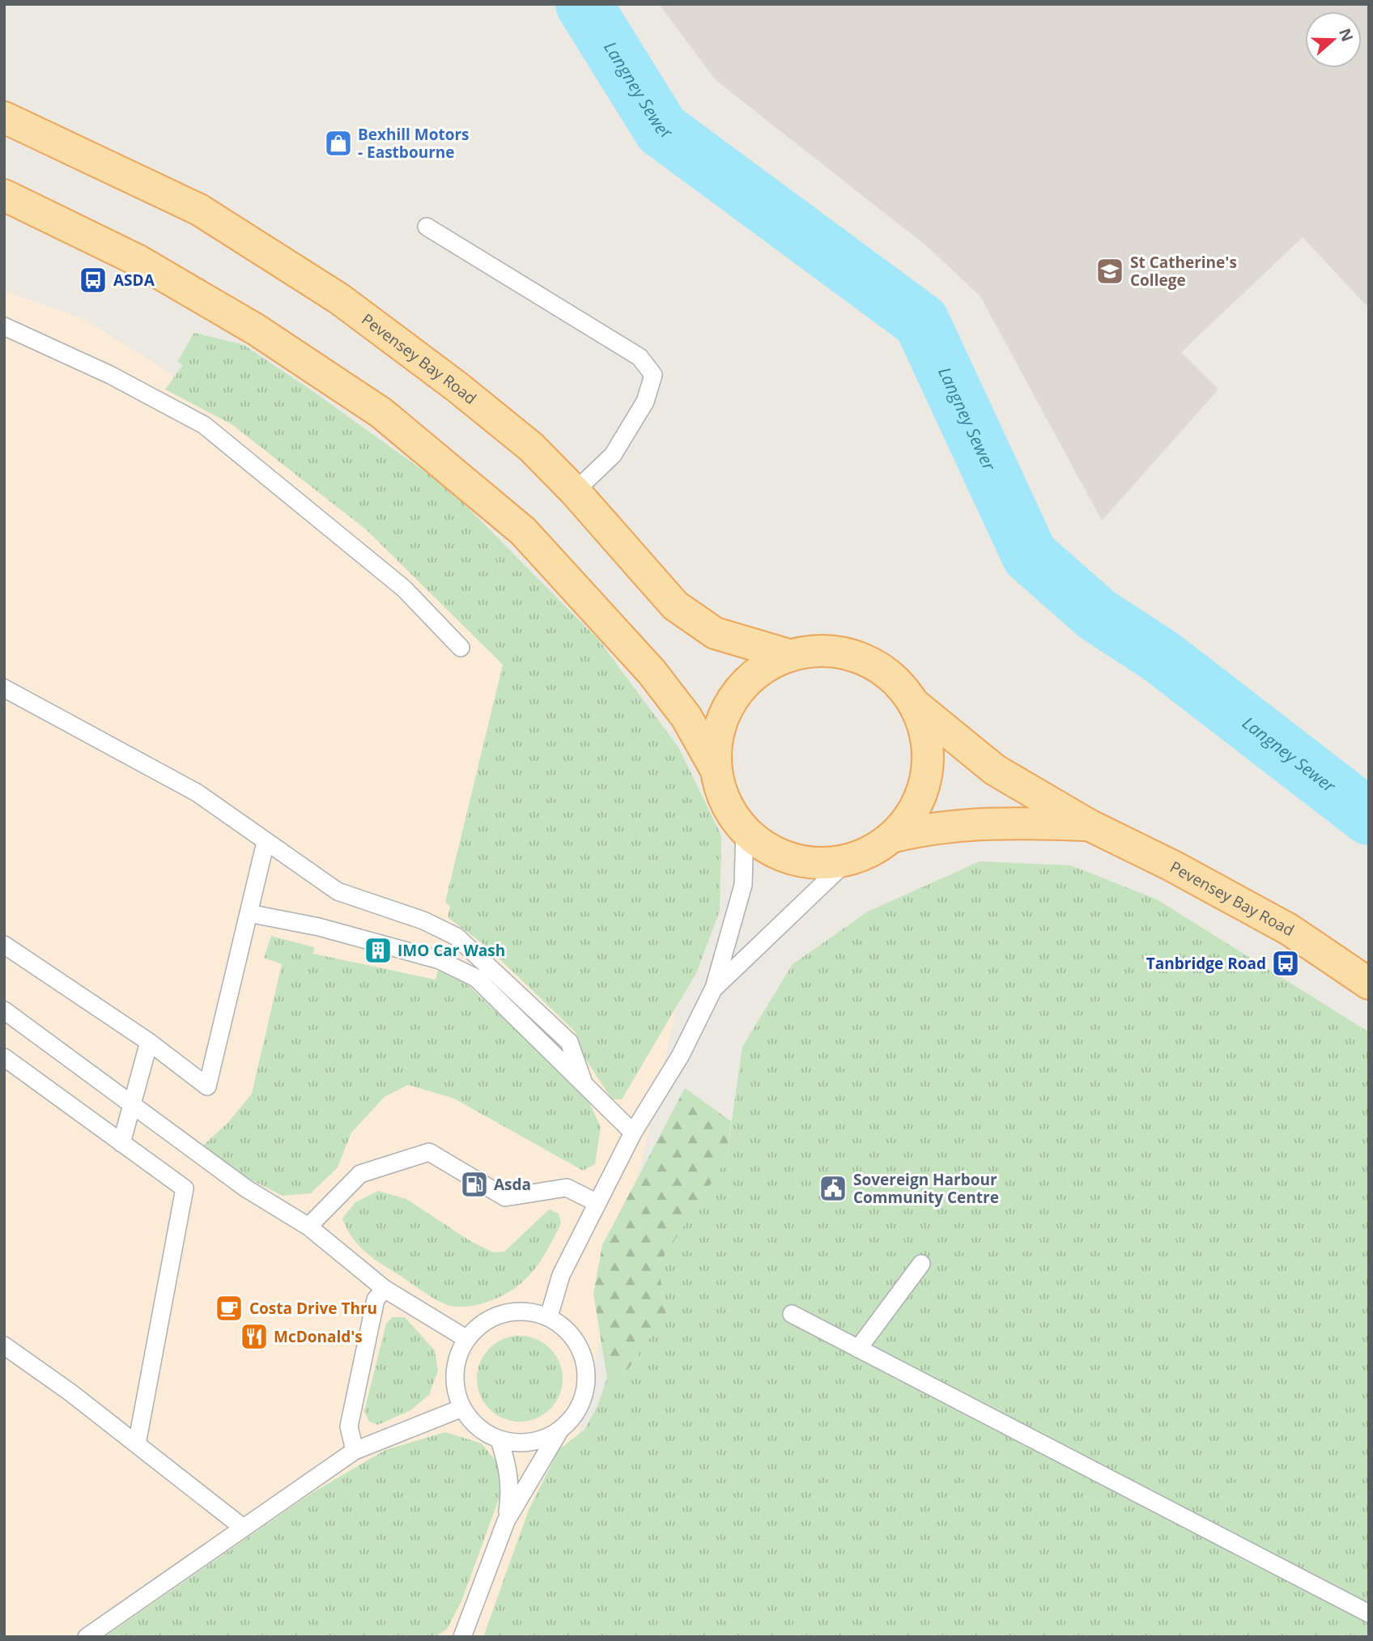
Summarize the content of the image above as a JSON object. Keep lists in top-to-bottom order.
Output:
{
  "streets": {
    "main road": ["Pevensey Bay Road"]
  },
  "water": ["Langney Sewer"],
  "places": {
    "shop": ["Bexhill Motors - Eastbourne"],
    "school or university": ["St Catherine's College"],
    "bus stop": ["ASDA", "Tanbridge Road"],
    "building": ["IMO Car Wash"],
    "fuel station": ["Asda"],
    "public building": ["Sovereign Harbour Community Centre"],
    "cafe": ["Costa Drive Thru"],
    "restaurant": ["McDonald's"]
  },
  "north": "right"
}
